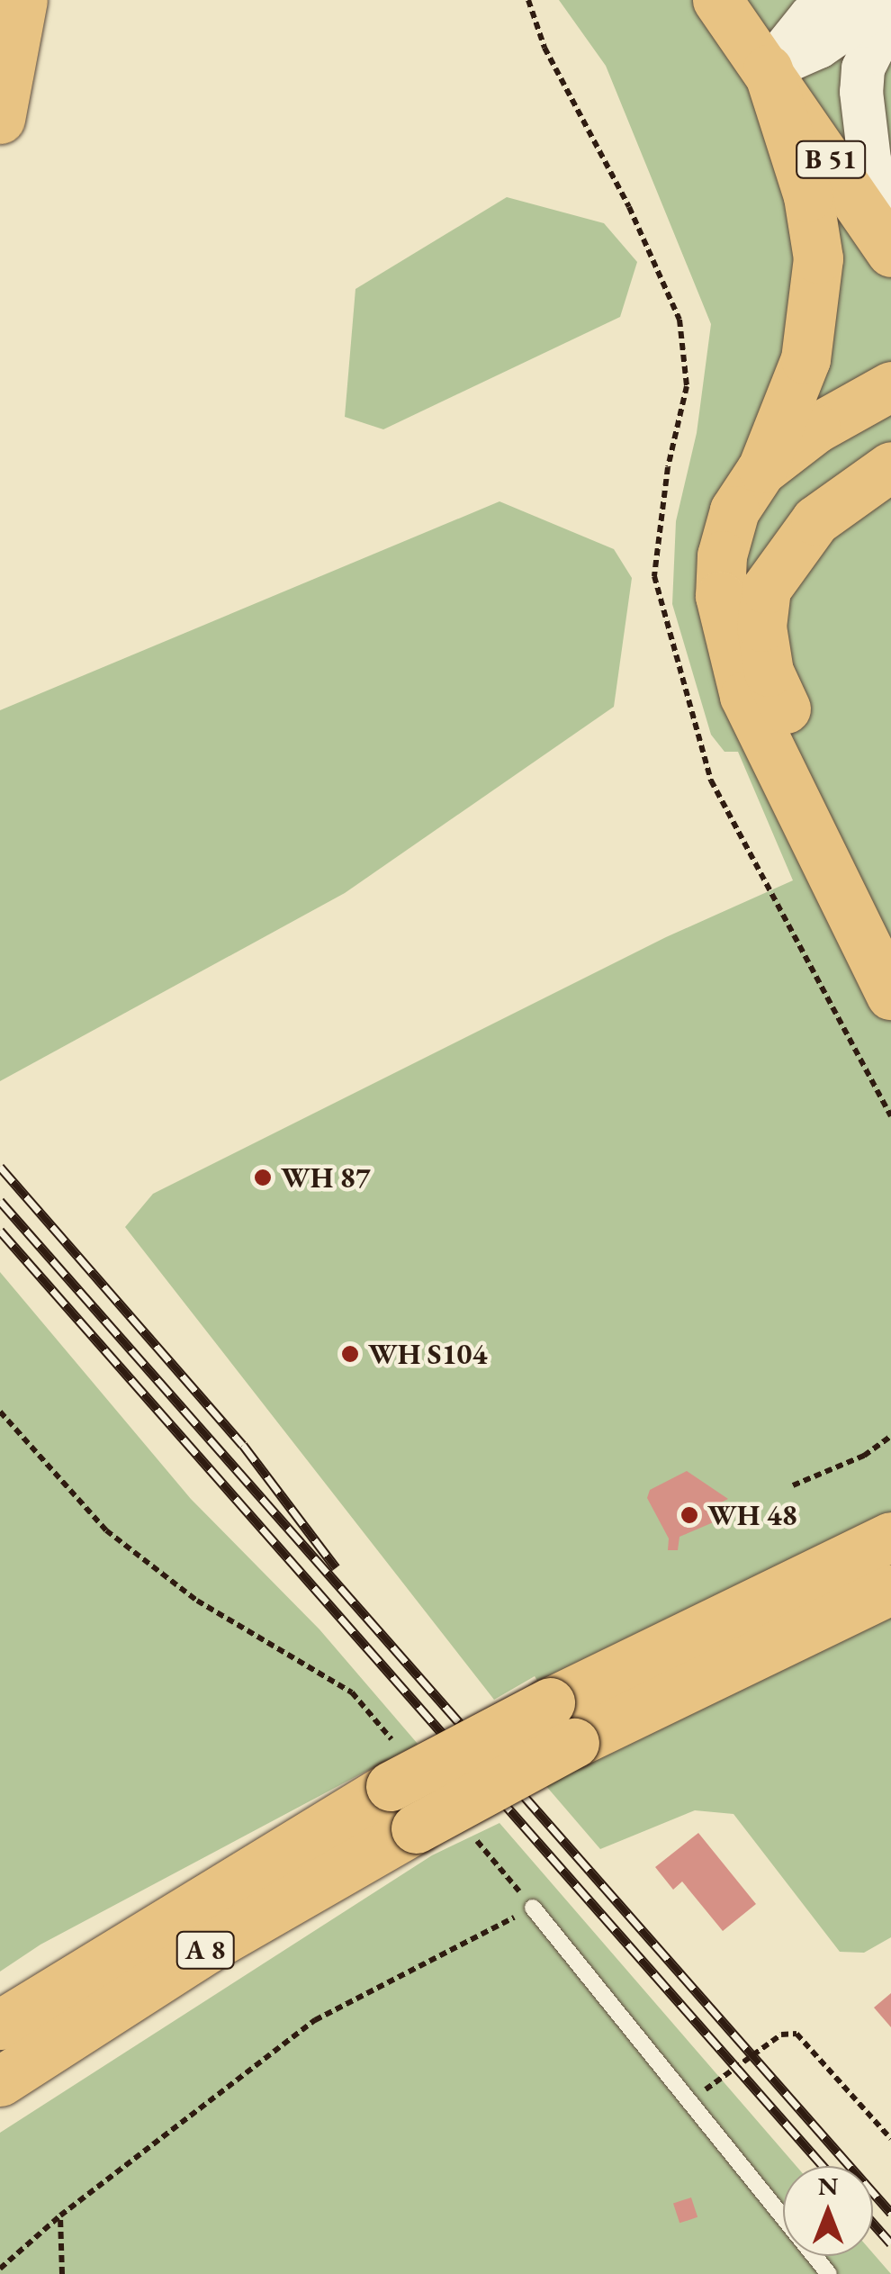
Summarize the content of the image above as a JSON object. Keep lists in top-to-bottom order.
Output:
{
  "streets": {
    "main road": ["B 51", "A 8"]
  },
  "places": ["WH 87", "WH S104", "WH 48"],
  "north": "top"
}
